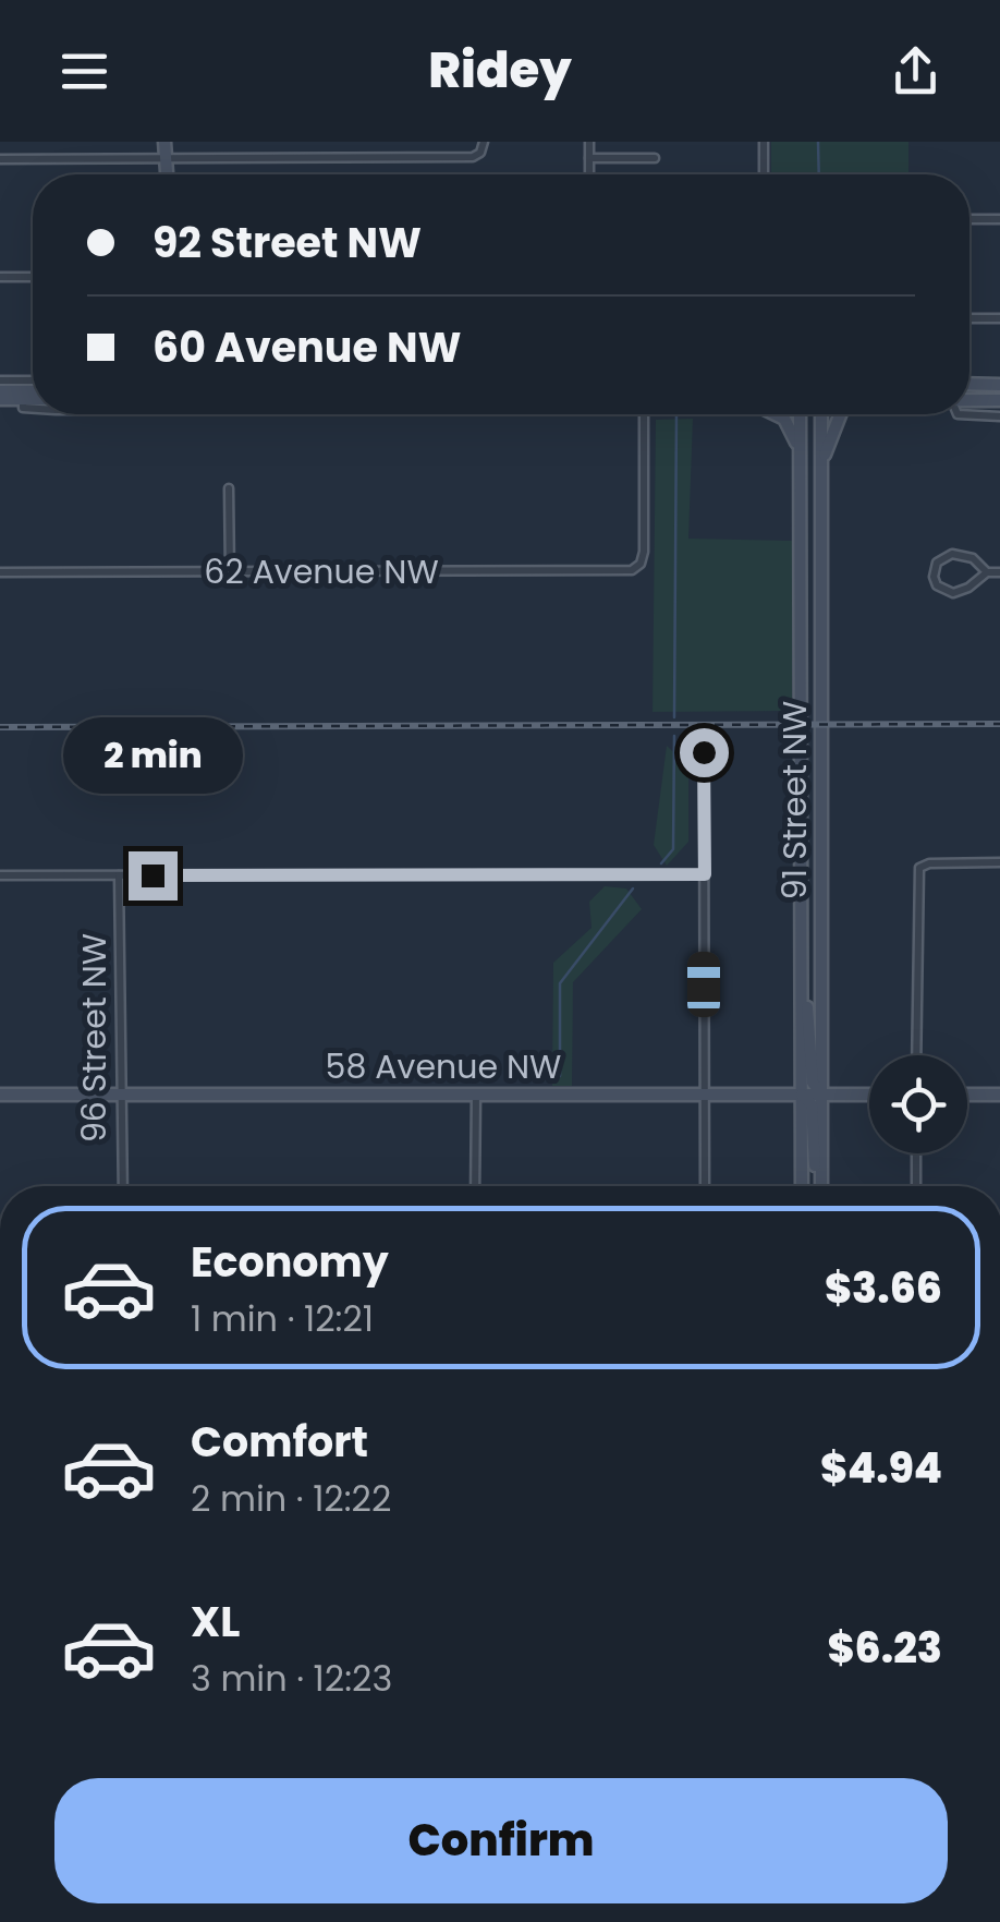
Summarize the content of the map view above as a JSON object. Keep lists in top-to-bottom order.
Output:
{
  "streets": {
    "main road": ["91 Street NW", "58 Avenue NW"],
    "street": ["62 Avenue NW", "96 Street NW"]
  },
  "crossings": [
    ["91 Street NW", "58 Avenue NW"],
    ["96 Street NW", "58 Avenue NW"]
  ],
  "page": {
    "header": "Ridey",
    "banner": ["92 Street NW", "60 Avenue NW"],
    "bubble": "2 min",
    "list": [
      {
        "name": "Economy",
        "note": "1 min · 12:21",
        "value": "$3.66"
      },
      {
        "name": "Comfort",
        "note": "2 min · 12:22",
        "value": "$4.94"
      },
      {
        "name": "XL",
        "note": "3 min · 12:23",
        "value": "$6.23"
      }
    ],
    "buttons": "Confirm"
  }
}
